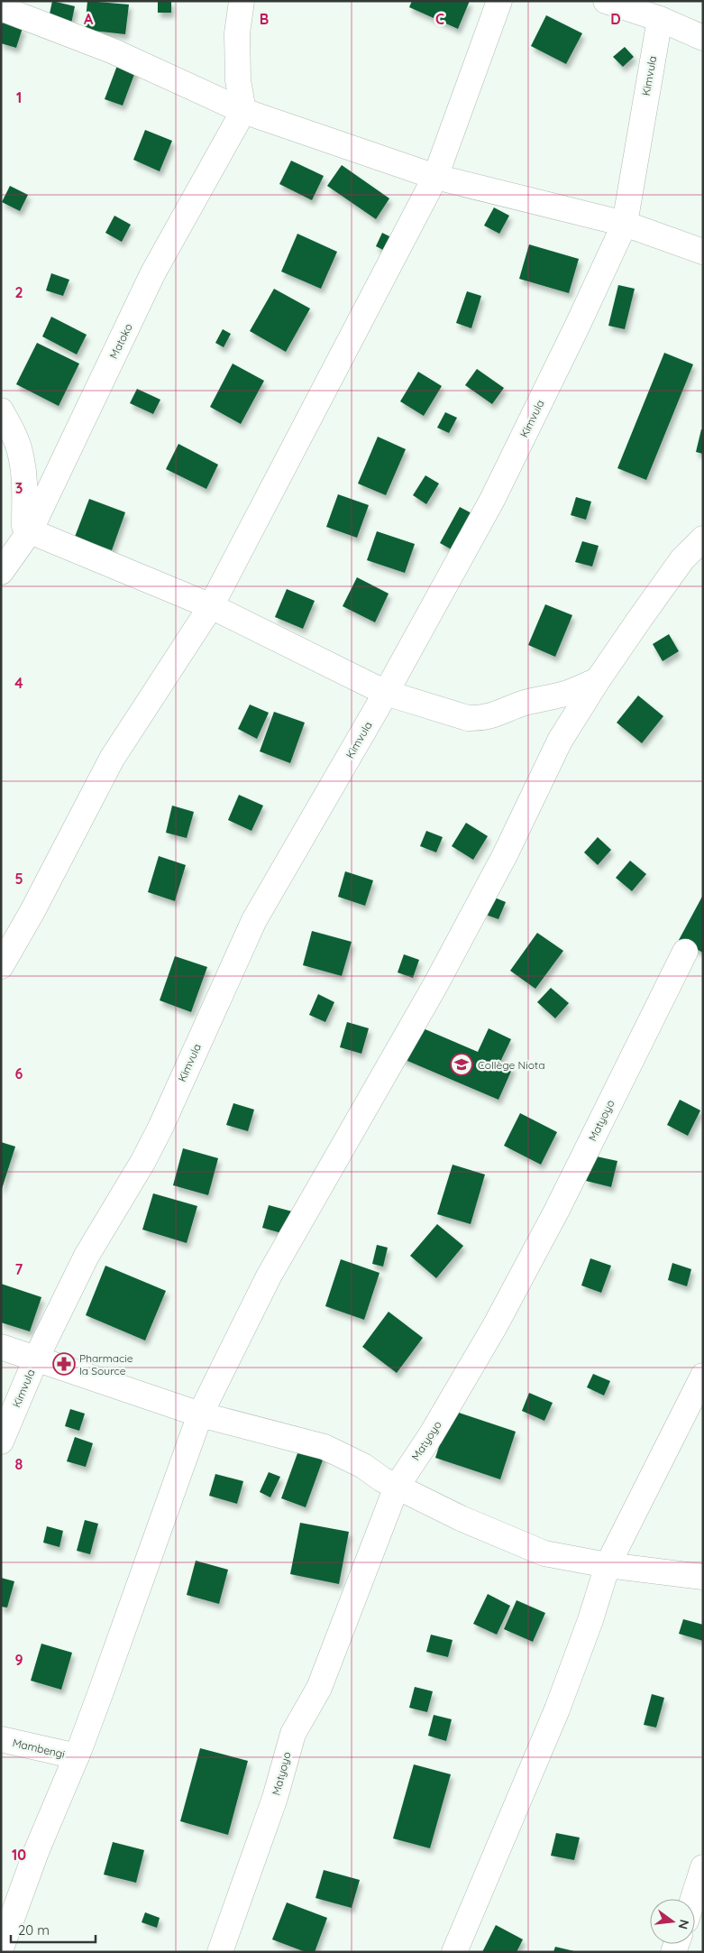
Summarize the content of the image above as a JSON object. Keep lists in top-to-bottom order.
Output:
{
  "streets": {
    "street": [
      "Kimvula",
      "Matoko",
      "Matyoyo",
      "Mambengi"
    ]
  },
  "places": {
    "school or university": ["Collège Niota"],
    "pharmacy": ["Pharmacie la Source"]
  },
  "scale_bar": "20 m",
  "north": "right",
  "grid": {
    "columns": [
      "A",
      "B",
      "C",
      "D"
    ],
    "rows": [
      "1",
      "2",
      "3",
      "4",
      "5",
      "6",
      "7",
      "8",
      "9",
      "10"
    ]
  }
}
